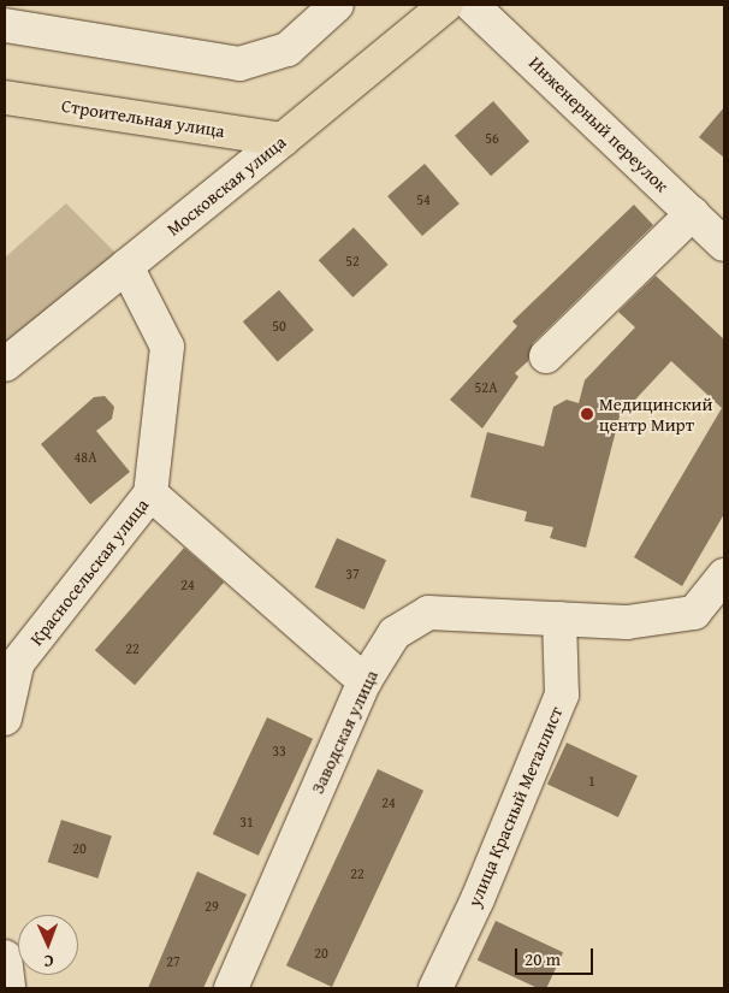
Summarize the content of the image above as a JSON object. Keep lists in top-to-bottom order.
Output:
{
  "streets": {
    "main road": ["Строительная улица", "Московская улица"],
    "street": [
      "Инженерный переулок",
      "Красносельская улица",
      "Заводская улица",
      "улица Красный Металлист"
    ]
  },
  "crossings": [
    ["Строительная улица", "Московская улица"],
    ["Заводская улица", "улица Красный Металлист"]
  ],
  "places": ["Медицинский центр Мирт"],
  "house_numbers": [
    "56",
    "54",
    "52",
    "50",
    "52А",
    "48А",
    "37",
    "24",
    "22",
    "33",
    "1",
    "24",
    "31",
    "20",
    "22",
    "29",
    "20",
    "27"
  ],
  "scale_bar": "20 m",
  "north": "bottom"
}
